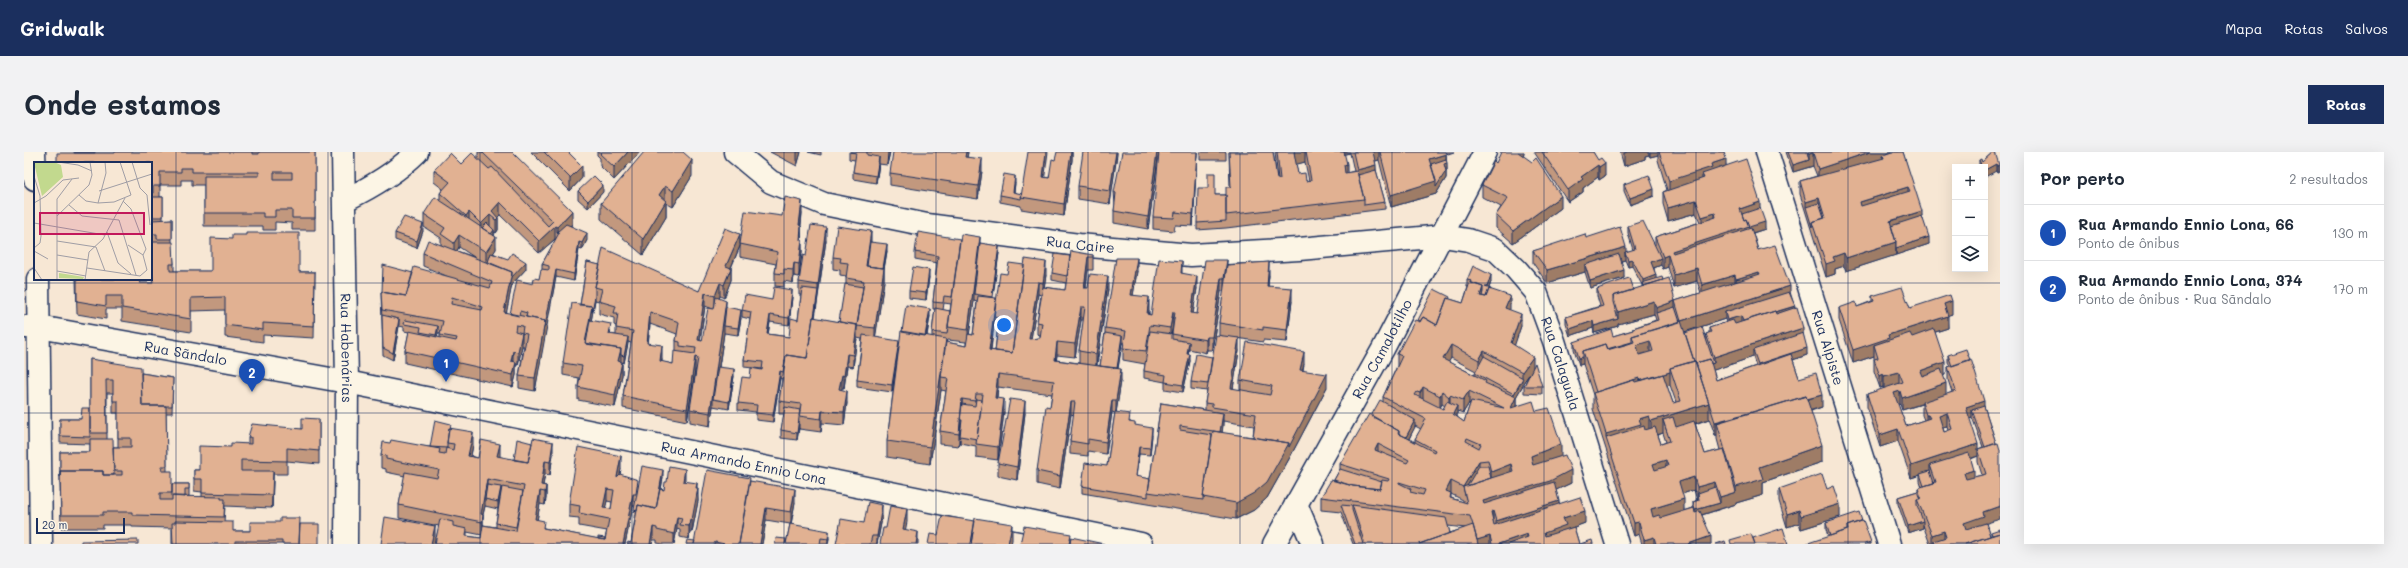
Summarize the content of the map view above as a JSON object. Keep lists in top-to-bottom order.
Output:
{
  "streets": {
    "street": [
      "Rua Caire",
      "Rua Habenárias",
      "Rua Alpiste",
      "Rua Camalotilho",
      "Rua Sãndalo",
      "Rua Calaguala",
      "Rua Armando Ennio Lona"
    ]
  },
  "crossings": [
    ["Rua Caire", "Rua Camalotilho"],
    ["Rua Caire", "Rua Calaguala"],
    ["Rua Habenárias", "Rua Sãndalo"],
    ["Rua Habenárias", "Rua Armando Ennio Lona"],
    ["Rua Camalotilho", "Rua Calaguala"],
    ["Rua Sãndalo", "Rua Armando Ennio Lona"]
  ],
  "scale_bar": "20 m",
  "page": {
    "header": "Gridwalk",
    "nav": ["Mapa", "Rotas", "Salvos"],
    "buttons": "Rotas",
    "title": "Onde estamos",
    "heading": ["Por perto", "2 resultados"],
    "map_buttons": ["+", "−"],
    "list": [
      {
        "mark": "1",
        "name": "Rua Armando Ennio Lona, 66",
        "note": "Ponto de ônibus",
        "value": "130 m"
      },
      {
        "mark": "2",
        "name": "Rua Armando Ennio Lona, 374",
        "note": "Ponto de ônibus · Rua Sãndalo",
        "value": "170 m"
      }
    ],
    "pins": ["1", "2"],
    "scale": "20 m"
  }
}
